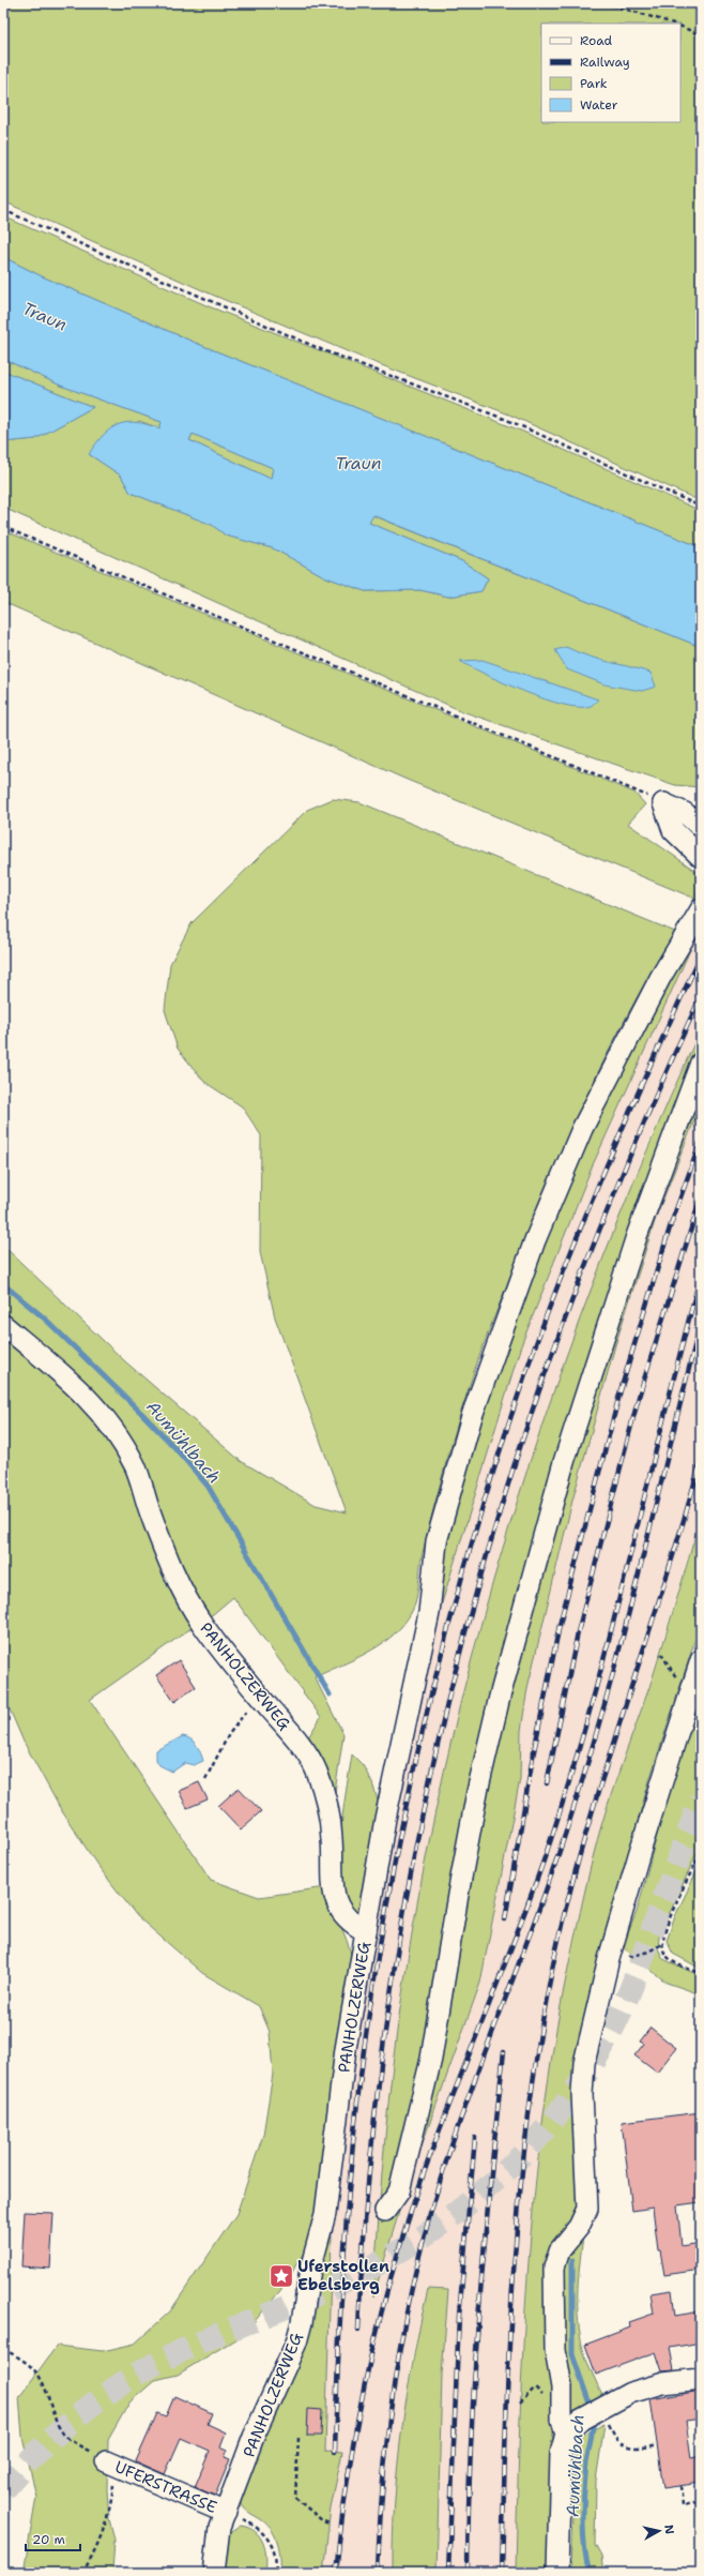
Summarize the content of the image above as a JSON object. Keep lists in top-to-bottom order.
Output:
{
  "streets": {
    "street": ["PANHOLZERWEG", "UFERSTRASSE"]
  },
  "crossings": [
    ["PANHOLZERWEG", "UFERSTRASSE"]
  ],
  "water": ["Traun", "Aumühlbach"],
  "places": {
    "place": ["Uferstollen Ebelsberg"]
  },
  "legend": [
    "Road",
    "Railway",
    "Park",
    "Water"
  ],
  "scale_bar": "20 m",
  "north": "right"
}
